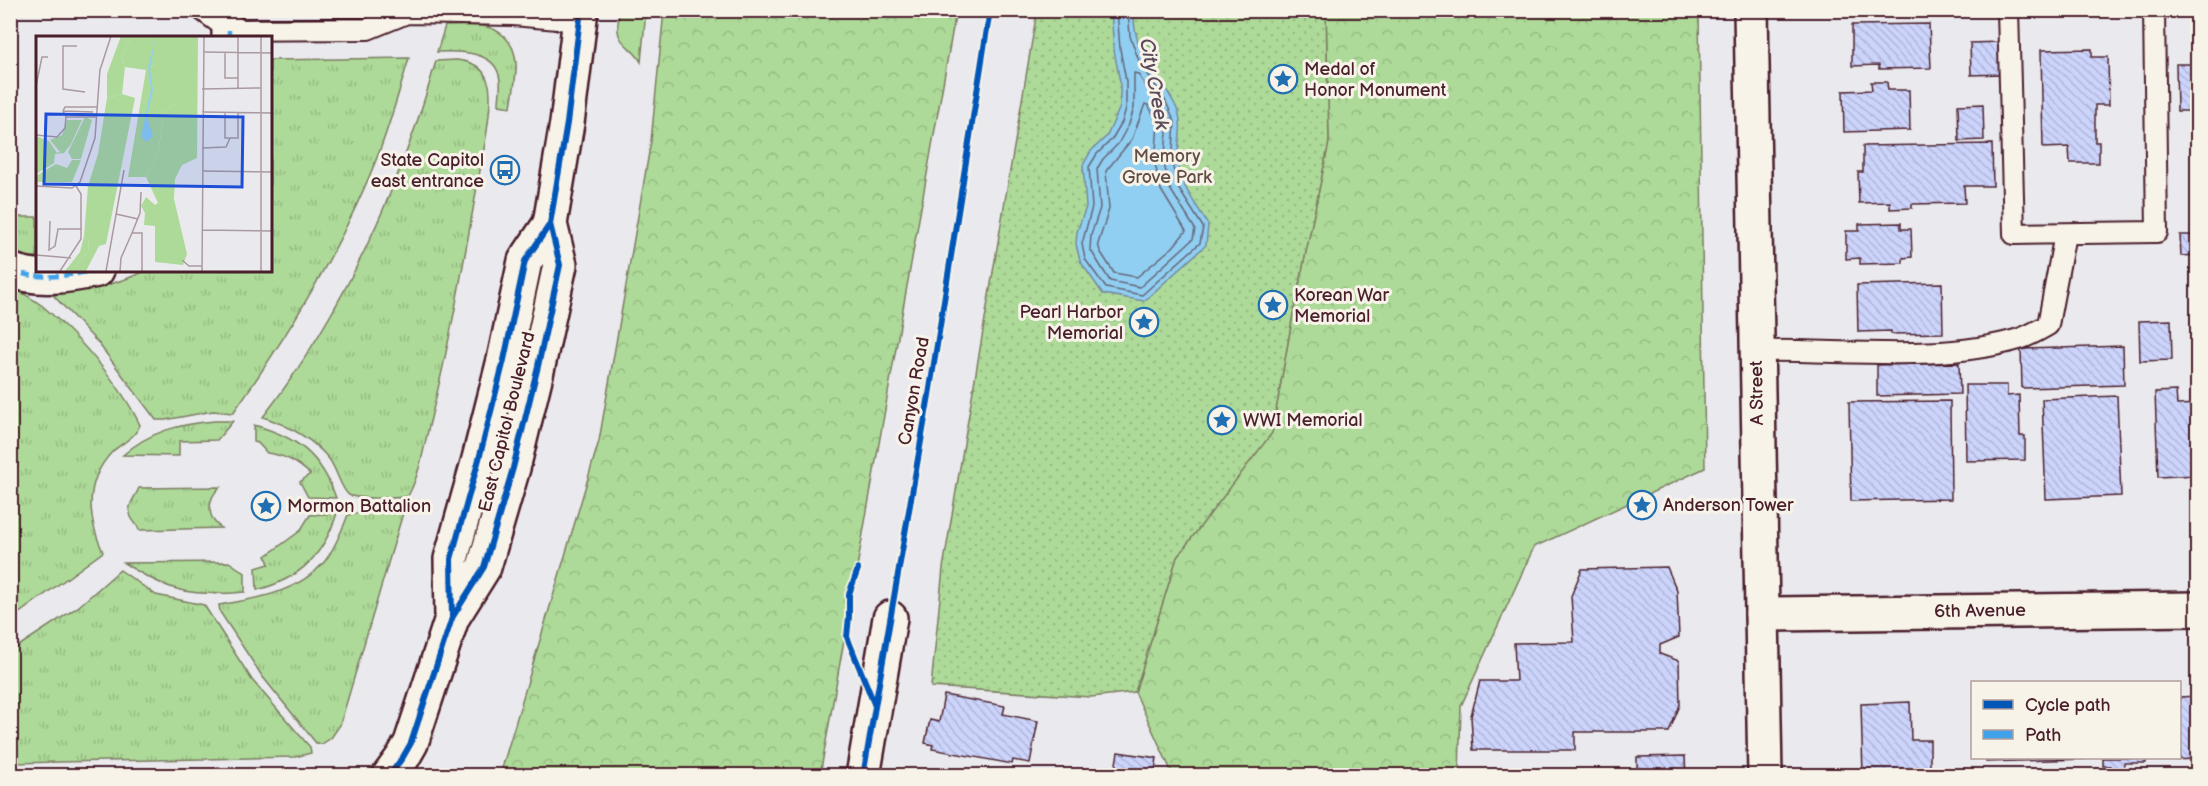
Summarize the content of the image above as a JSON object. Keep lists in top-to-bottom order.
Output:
{
  "streets": {
    "street": ["A Street", "East Capitol Boulevard", "6th Avenue"],
    "cycle path": ["Canyon Road"]
  },
  "crossings": [
    ["A Street", "6th Avenue"]
  ],
  "water": ["City Creek"],
  "parks": ["Memory Grove Park"],
  "places": {
    "place": [
      "Medal of Honor Monument",
      "Korean War Memorial",
      "Pearl Harbor Memorial",
      "WWI Memorial",
      "Anderson Tower",
      "Mormon Battalion"
    ],
    "bus stop": ["State Capitol east entrance"]
  },
  "legend": ["Cycle path", "Path"]
}
